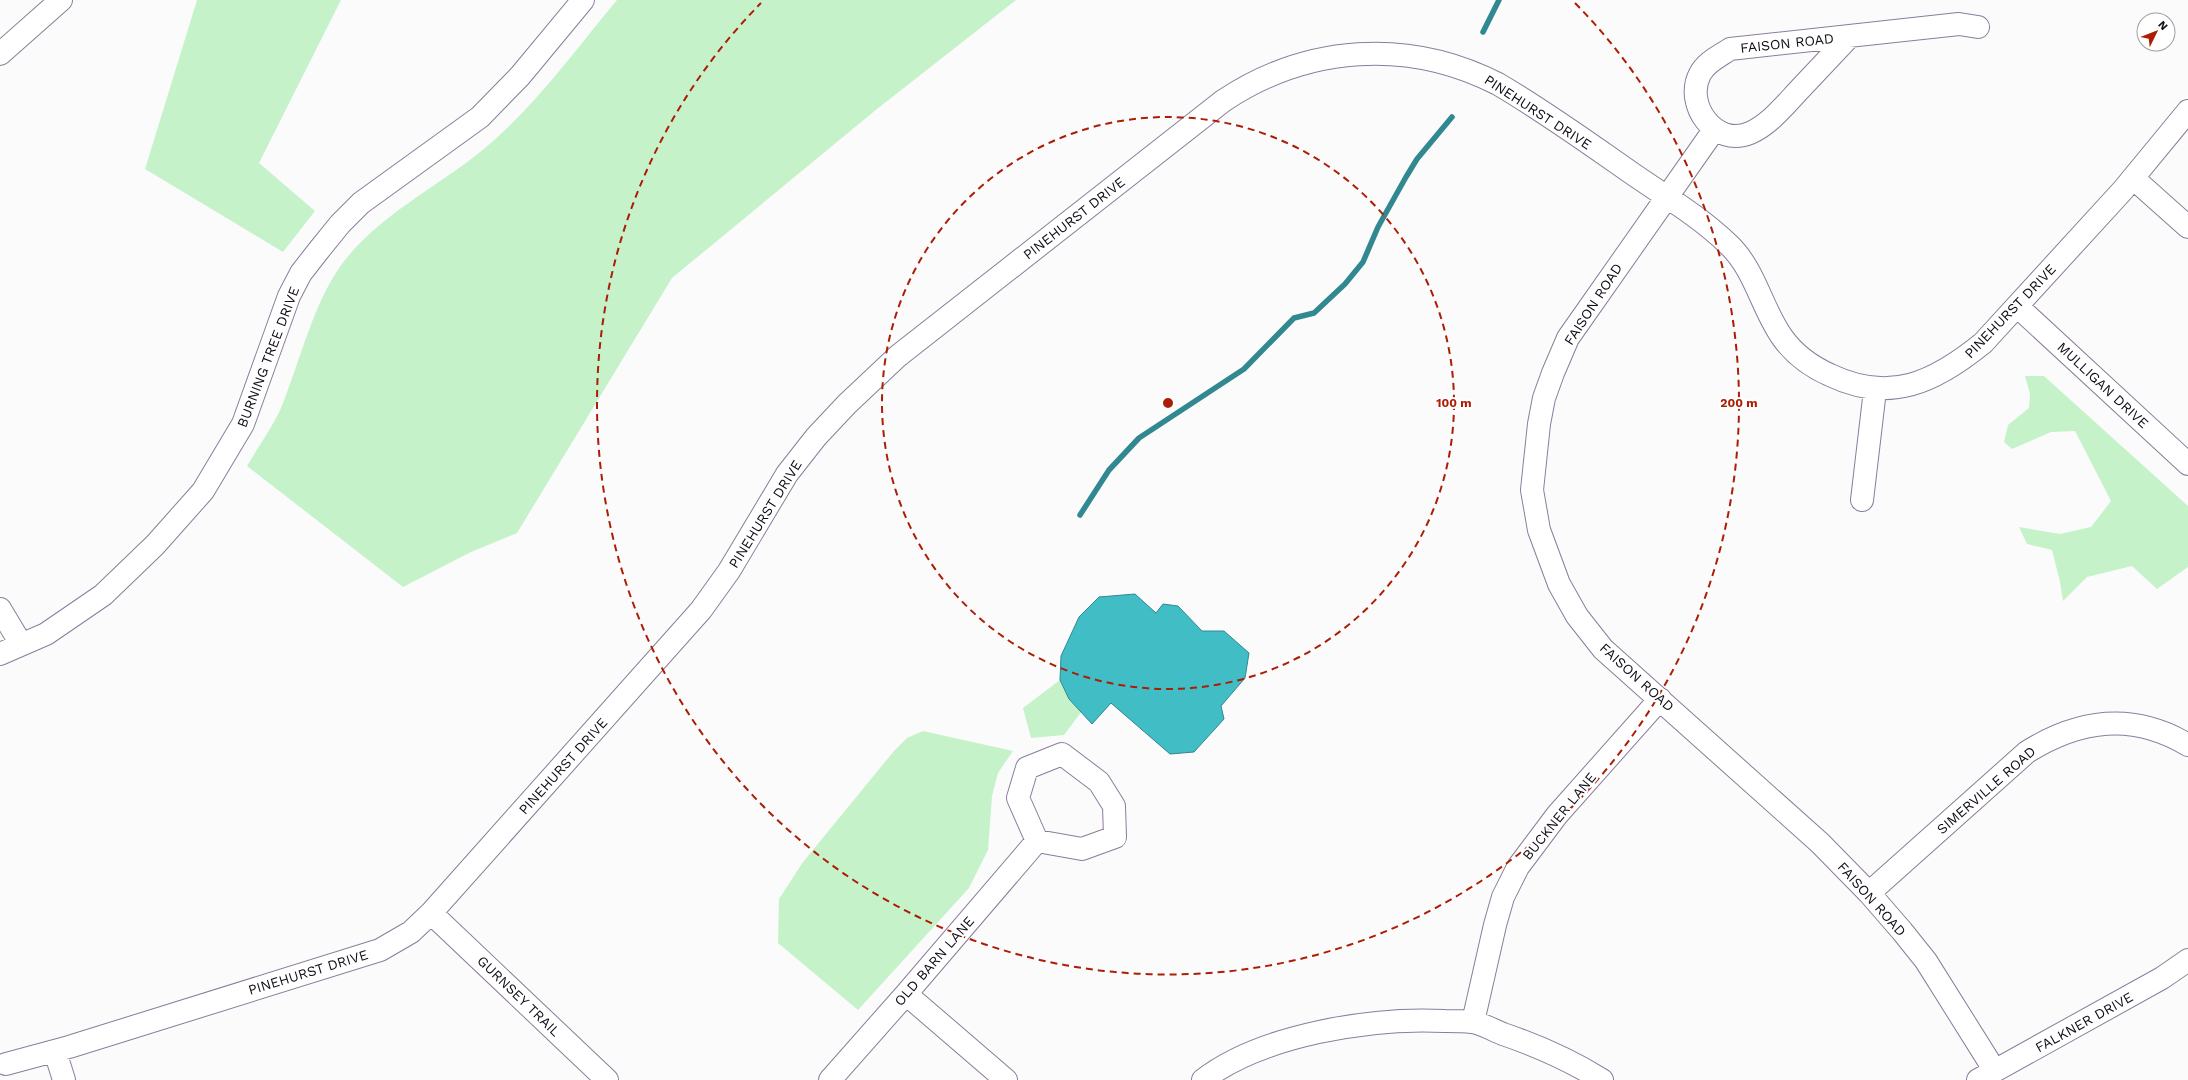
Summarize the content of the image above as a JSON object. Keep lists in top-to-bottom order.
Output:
{
  "streets": {
    "street": [
      "FAISON ROAD",
      "PINEHURST DRIVE",
      "BURNING TREE DRIVE",
      "MULLIGAN DRIVE",
      "SIMERVILLE ROAD",
      "BUCKNER LANE",
      "OLD BARN LANE",
      "GURNSEY TRAIL",
      "FALKNER DRIVE"
    ]
  },
  "crossings": [
    ["FAISON ROAD", "PINEHURST DRIVE"],
    ["FAISON ROAD", "SIMERVILLE ROAD"],
    ["FAISON ROAD", "BUCKNER LANE"],
    ["FAISON ROAD", "FALKNER DRIVE"],
    ["PINEHURST DRIVE", "MULLIGAN DRIVE"],
    ["PINEHURST DRIVE", "GURNSEY TRAIL"]
  ],
  "north": "top right",
  "rings": ["100 m", "200 m"]
}
